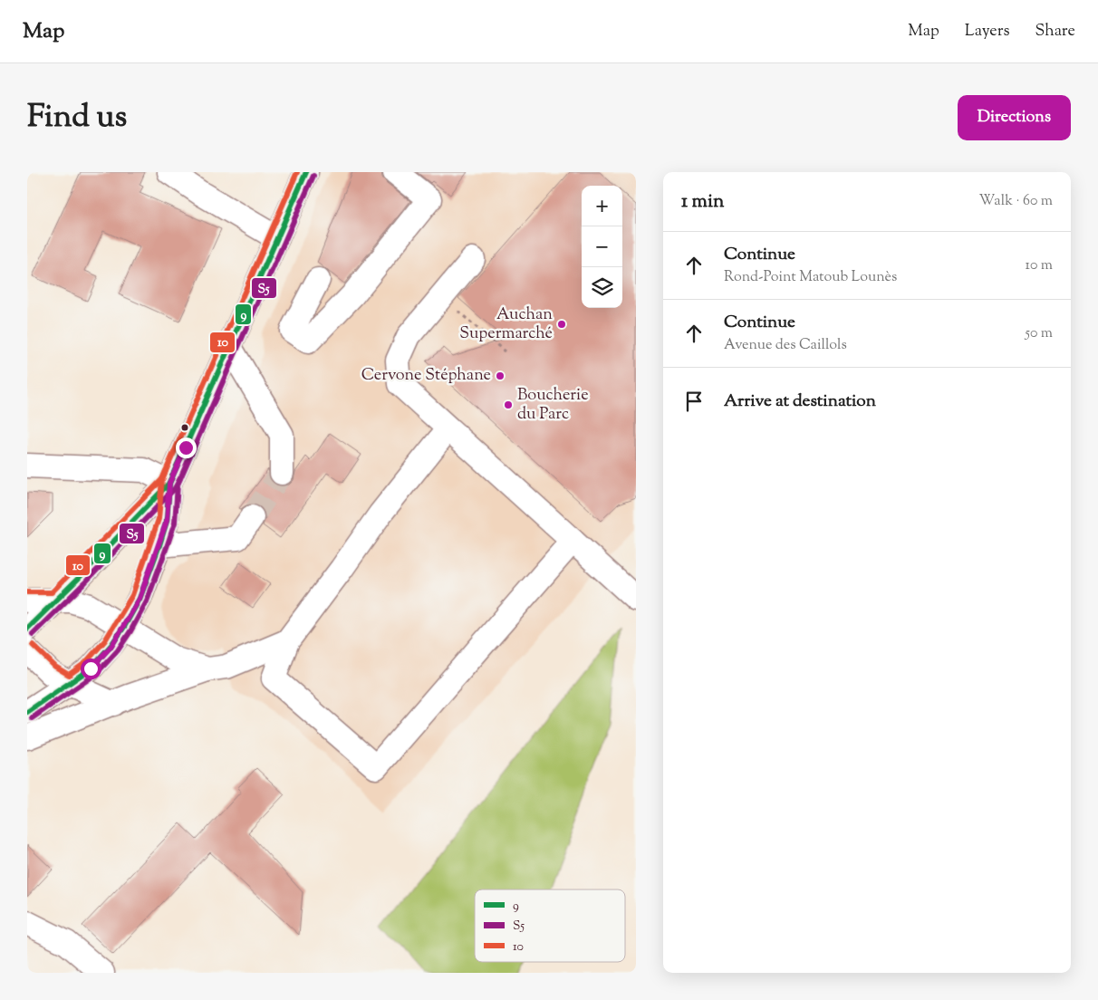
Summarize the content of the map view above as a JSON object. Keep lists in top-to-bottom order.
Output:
{
  "places": ["Auchan Supermarché", "Cervone Stéphane", "Boucherie du Parc"],
  "lines": ["transit line 9", "transit line 10", "transit line S5"],
  "legend": ["9", "S5", "10"],
  "page": {
    "header": "Map",
    "nav": ["Map", "Layers", "Share"],
    "title": "Find us",
    "buttons": "Directions",
    "heading": ["1 min", "Walk · 60 m"],
    "map_buttons": ["+", "−"],
    "list": [
      ["Continue", "Rond-Point Matoub Lounès", "10 m"],
      ["Continue", "Avenue des Caillols", "50 m"],
      "Arrive at destination"
    ]
  }
}
